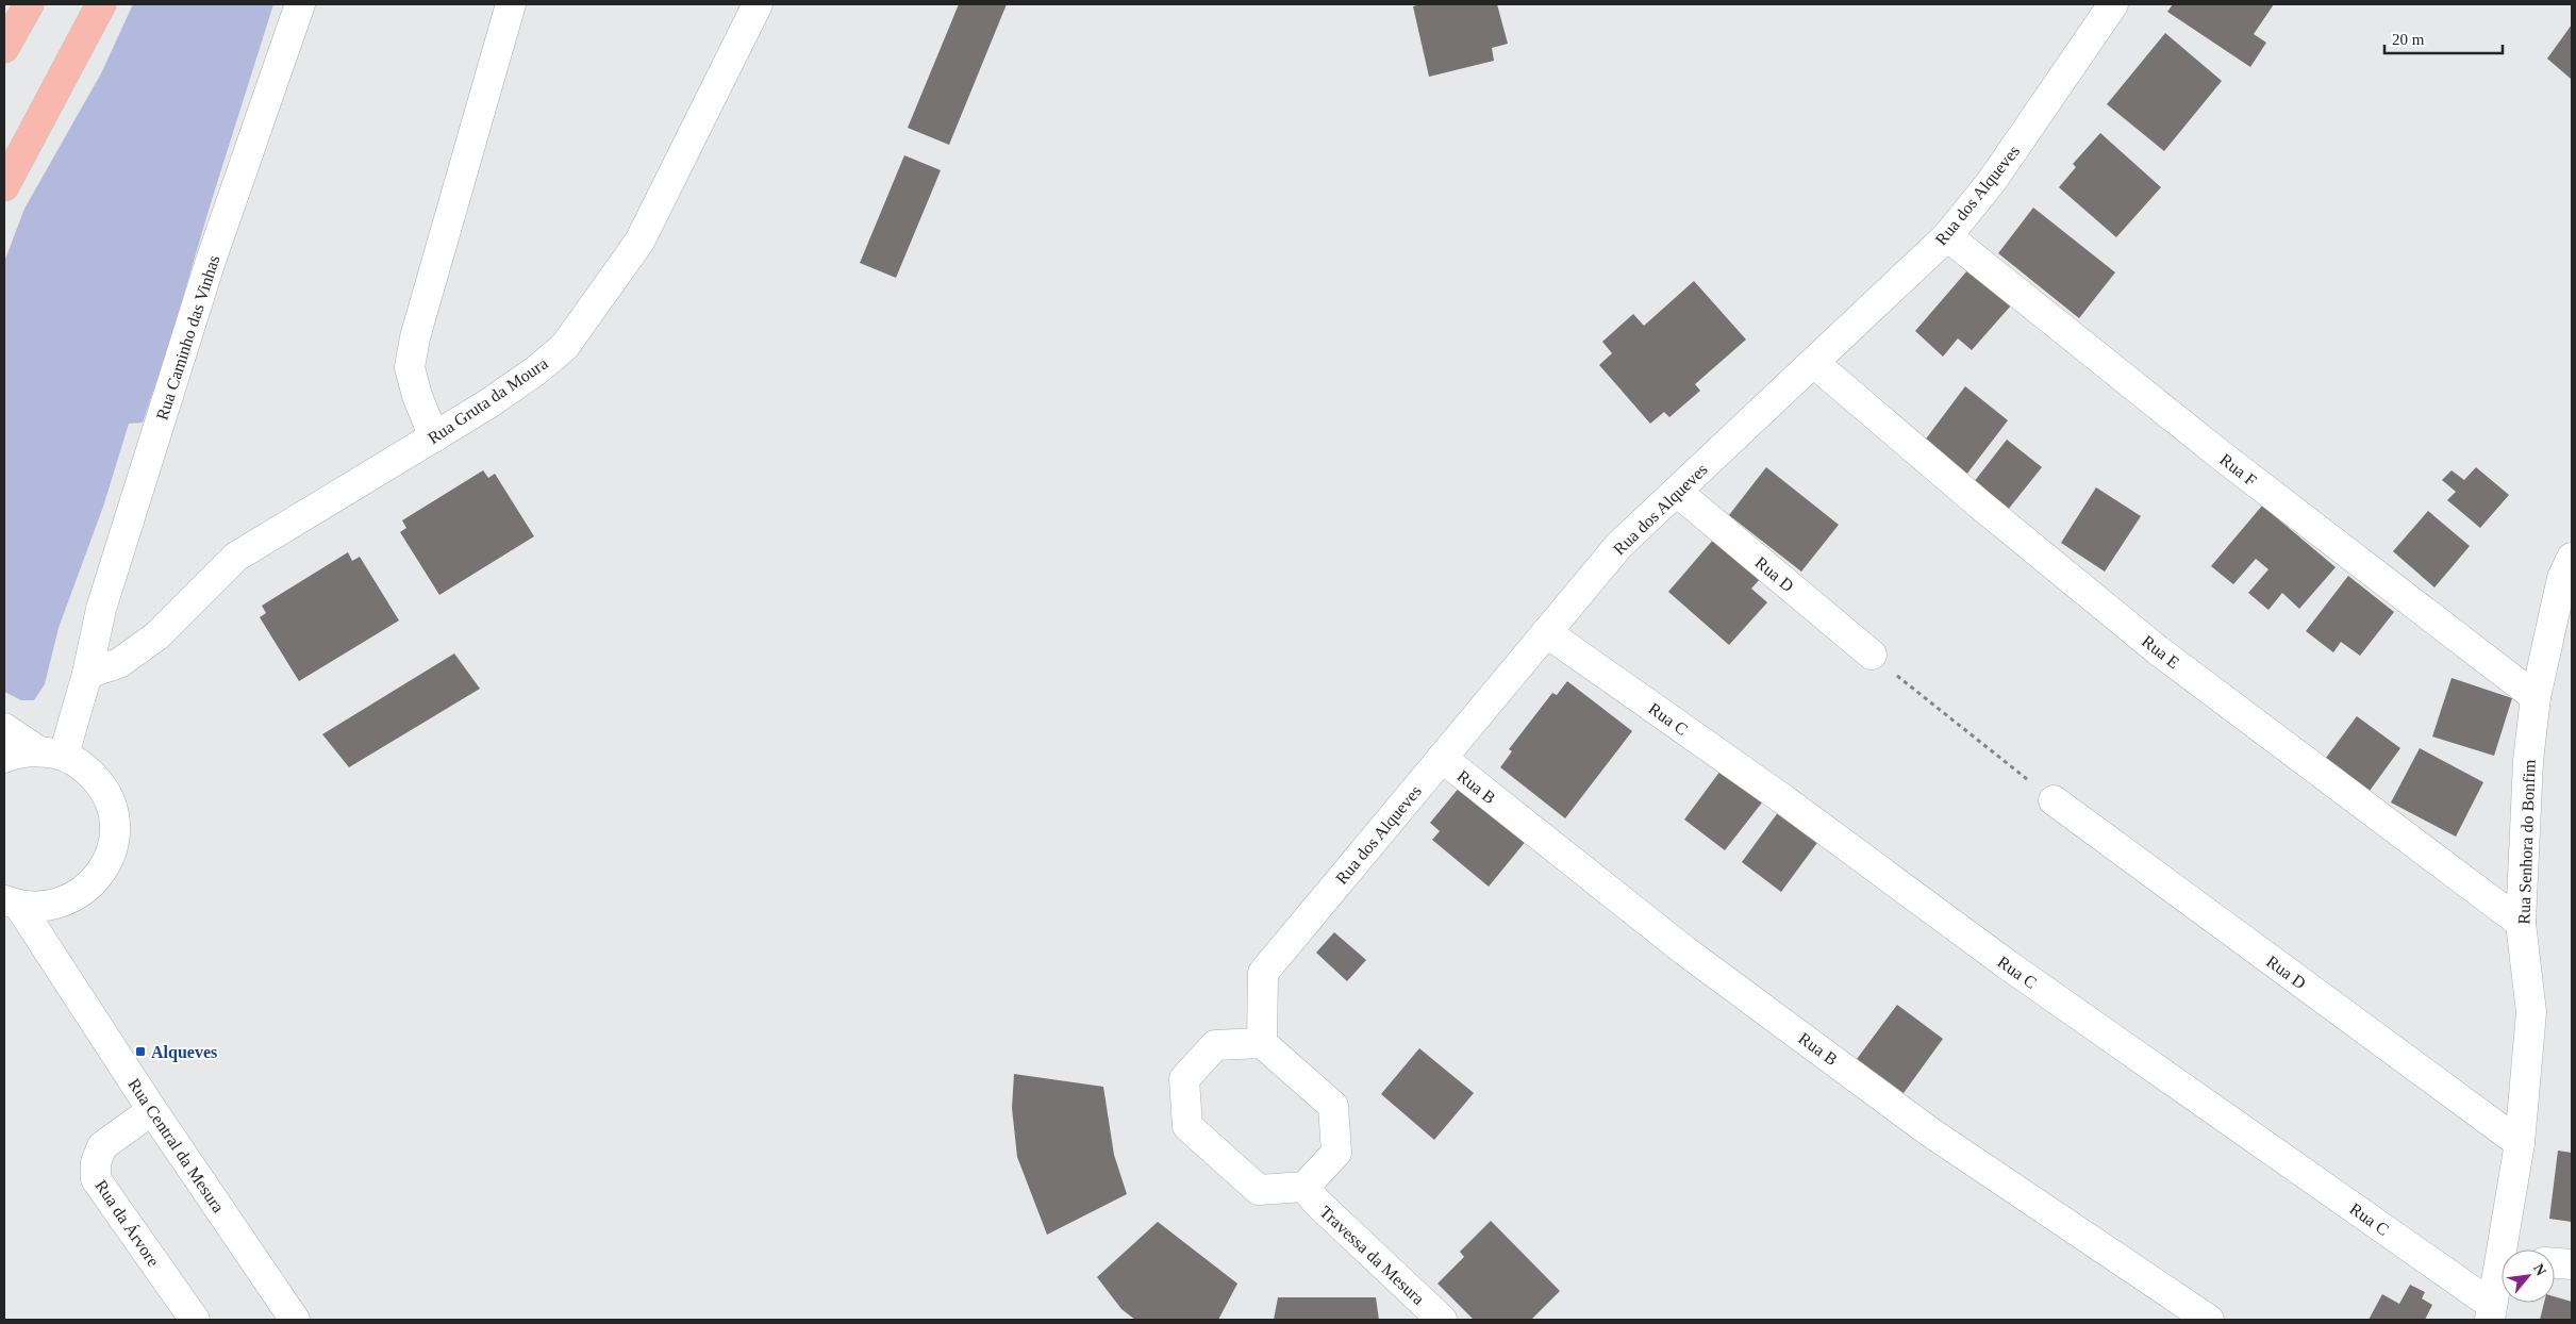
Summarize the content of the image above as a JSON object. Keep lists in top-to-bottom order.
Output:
{
  "streets": {
    "street": [
      "Rua dos Alqueves",
      "Rua Caminho das Vinhas",
      "Rua Gruta da Moura",
      "Rua F",
      "Rua D",
      "Rua E",
      "Rua C",
      "Rua B",
      "Rua Senhora do Bonfim",
      "Rua Central da Mesura",
      "Rua da Árvore",
      "Travessa da Mesura"
    ]
  },
  "crossings": [
    ["Rua dos Alqueves", "Rua F"],
    ["Rua dos Alqueves", "Rua D"],
    ["Rua dos Alqueves", "Rua E"],
    ["Rua dos Alqueves", "Rua C"],
    ["Rua dos Alqueves", "Rua B"],
    ["Rua dos Alqueves", "Travessa da Mesura"],
    ["Rua Caminho das Vinhas", "Rua Gruta da Moura"],
    ["Rua F", "Rua Senhora do Bonfim"],
    ["Rua D", "Rua Senhora do Bonfim"],
    ["Rua E", "Rua Senhora do Bonfim"],
    ["Rua C", "Rua Senhora do Bonfim"],
    ["Rua Central da Mesura", "Rua da Árvore"]
  ],
  "places": {
    "transit": ["Alqueves"]
  },
  "scale_bar": "20 m",
  "north": "top right"
}
